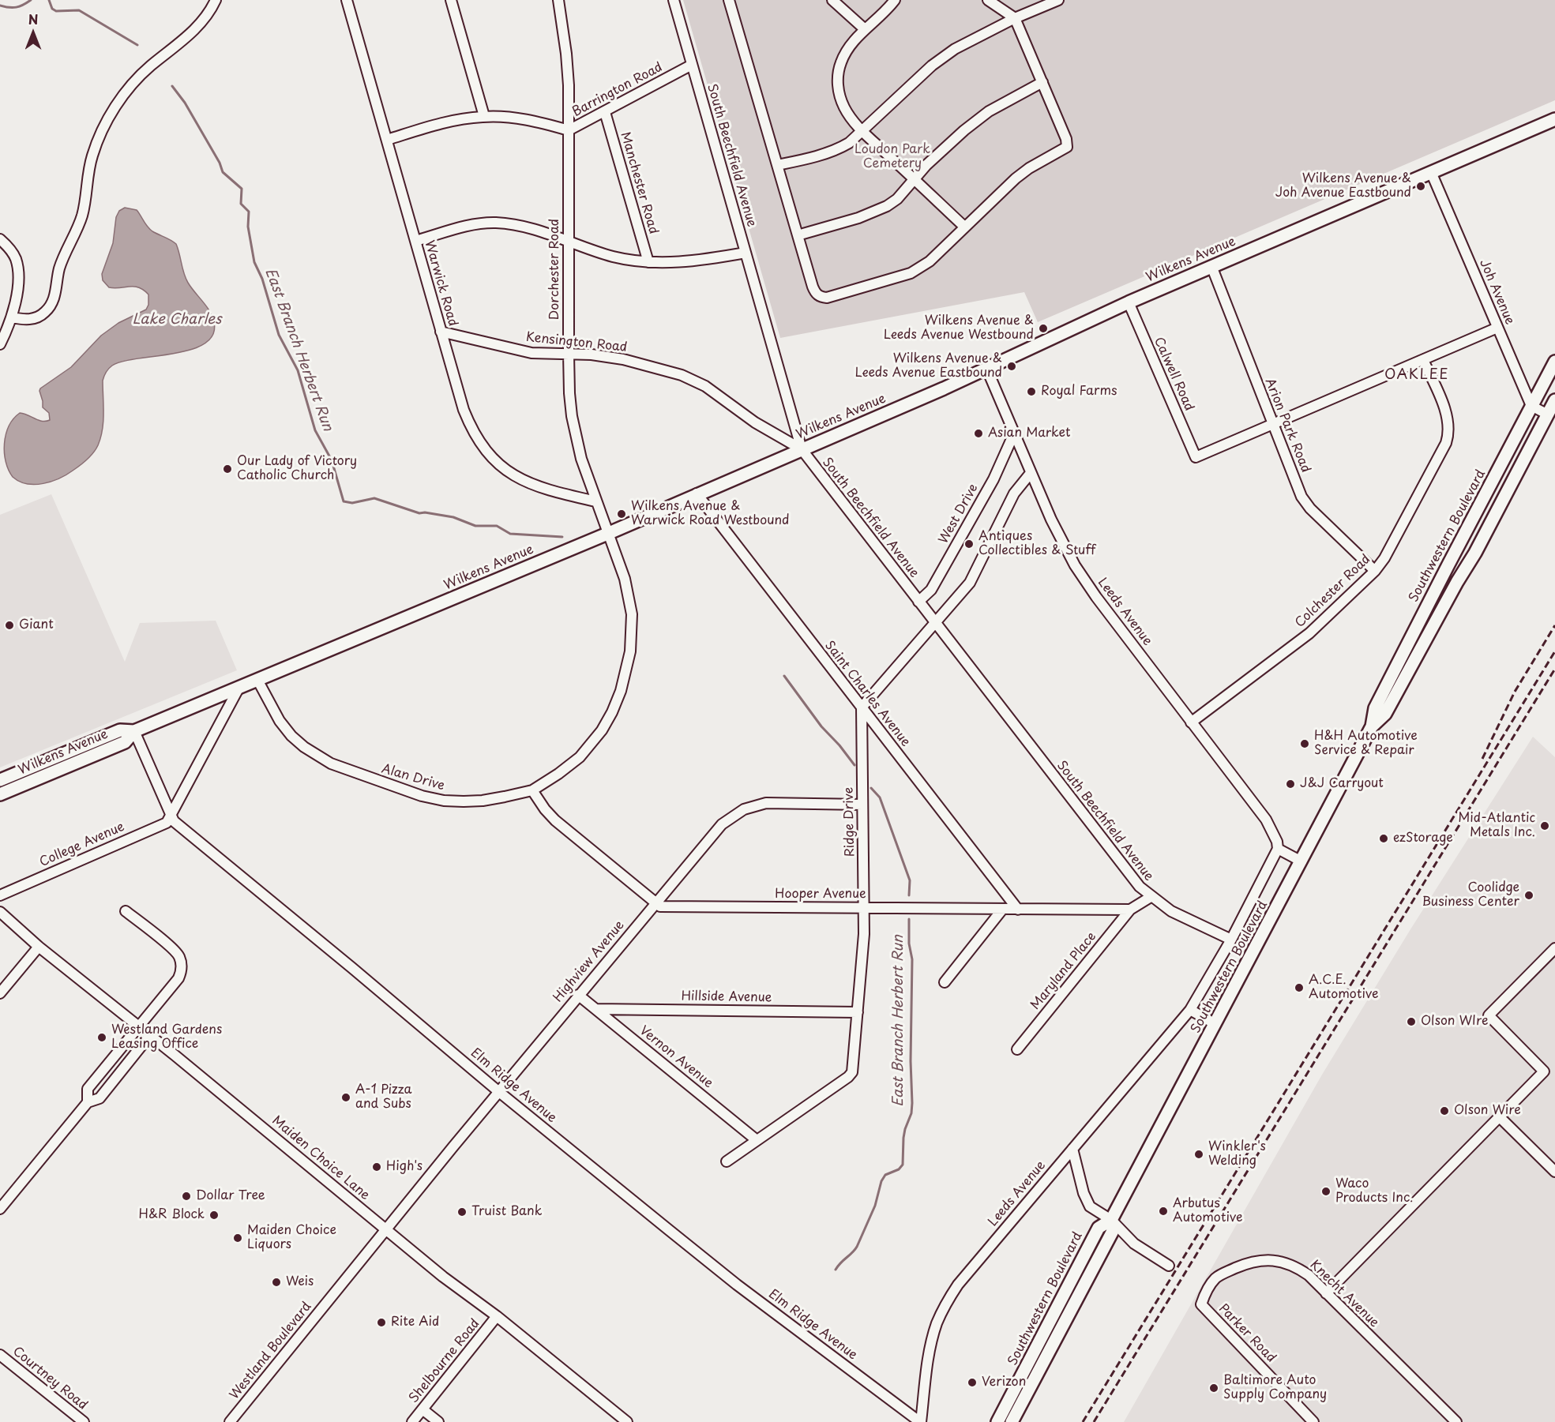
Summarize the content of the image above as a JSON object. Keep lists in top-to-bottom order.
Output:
{
  "streets": {
    "main road": ["Wilkens Avenue", "Southwestern Boulevard"],
    "street": [
      "Barrington Road",
      "South Beechfield Avenue",
      "Manchester Road",
      "Dorchester Road",
      "Warwick Road",
      "Joh Avenue",
      "Kensington Road",
      "Calwell Road",
      "Arion Park Road",
      "West Drive",
      "Colchester Road",
      "Leeds Avenue",
      "Saint Charles Avenue",
      "Alan Drive",
      "Ridge Drive",
      "College Avenue",
      "Hooper Avenue",
      "Highview Avenue",
      "Maryland Place",
      "Hillside Avenue",
      "Vernon Avenue",
      "Elm Ridge Avenue",
      "Maiden Choice Lane",
      "Knecht Avenue",
      "Parker Road",
      "Westland Boulevard",
      "Shelbourne Road",
      "Courtney Road"
    ]
  },
  "crossings": [
    ["Barrington Road", "South Beechfield Avenue"],
    ["Barrington Road", "Manchester Road"],
    ["Barrington Road", "Dorchester Road"],
    ["Barrington Road", "Warwick Road"],
    ["South Beechfield Avenue", "Wilkens Avenue"],
    ["South Beechfield Avenue", "Kensington Road"],
    ["South Beechfield Avenue", "West Drive"],
    ["South Beechfield Avenue", "Leeds Avenue"],
    ["Wilkens Avenue", "Dorchester Road"],
    ["Wilkens Avenue", "Joh Avenue"],
    ["Wilkens Avenue", "Kensington Road"],
    ["Wilkens Avenue", "Calwell Road"],
    ["Wilkens Avenue", "Arion Park Road"],
    ["Wilkens Avenue", "Leeds Avenue"],
    ["Wilkens Avenue", "Saint Charles Avenue"],
    ["Wilkens Avenue", "Alan Drive"],
    ["Wilkens Avenue", "Elm Ridge Avenue"],
    ["Dorchester Road", "Warwick Road"],
    ["Dorchester Road", "Kensington Road"],
    ["Dorchester Road", "Alan Drive"],
    ["Warwick Road", "Kensington Road"],
    ["Joh Avenue", "Southwestern Boulevard"],
    ["Calwell Road", "Arion Park Road"],
    ["Arion Park Road", "Colchester Road"],
    ["West Drive", "Leeds Avenue"],
    ["Colchester Road", "Leeds Avenue"],
    ["Leeds Avenue", "Elm Ridge Avenue"],
    ["Saint Charles Avenue", "Ridge Drive"],
    ["Saint Charles Avenue", "Hooper Avenue"],
    ["Alan Drive", "Hooper Avenue"],
    ["Ridge Drive", "Hooper Avenue"],
    ["Ridge Drive", "Highview Avenue"],
    ["Ridge Drive", "Hillside Avenue"],
    ["Ridge Drive", "Vernon Avenue"],
    ["College Avenue", "Elm Ridge Avenue"],
    ["Hooper Avenue", "Highview Avenue"],
    ["Hooper Avenue", "Maryland Place"],
    ["Highview Avenue", "Vernon Avenue"],
    ["Highview Avenue", "Elm Ridge Avenue"],
    ["Highview Avenue", "Maiden Choice Lane"],
    ["Highview Avenue", "Westland Boulevard"],
    ["Hillside Avenue", "Vernon Avenue"],
    ["Maiden Choice Lane", "Westland Boulevard"],
    ["Maiden Choice Lane", "Shelbourne Road"],
    ["Knecht Avenue", "Parker Road"]
  ],
  "districts": ["OAKLEE"],
  "water": ["Lake Charles", "East Branch Herbert Run"],
  "parks": ["Loudon Park Cemetery"],
  "places": [
    "Wilkens Avenue & Joh Avenue Eastbound",
    "Wilkens Avenue & Leeds Avenue Westbound",
    "Wilkens Avenue & Leeds Avenue Eastbound",
    "Royal Farms",
    "Asian Market",
    "Our Lady of Victory Catholic Church",
    "Wilkens Avenue & Warwick Road Westbound",
    "Antiques Collectibles & Stuff",
    "Giant",
    "H&H Automotive Service & Repair",
    "J&J Carryout",
    "Mid-Atlantic Metals Inc.",
    "ezStorage",
    "Coolidge Business Center",
    "A.C.E. Automotive",
    "Olson WIre",
    "Westland Gardens Leasing Office",
    "A-1 Pizza and Subs",
    "Olson Wire",
    "Winkler's Welding",
    "High's",
    "Waco Products Inc.",
    "Dollar Tree",
    "Arbutus Automotive",
    "Truist Bank",
    "H&R Block",
    "Maiden Choice Liquors",
    "Weis",
    "Rite Aid",
    "Verizon",
    "Baltimore Auto Supply Company"
  ],
  "north": "top"
}
